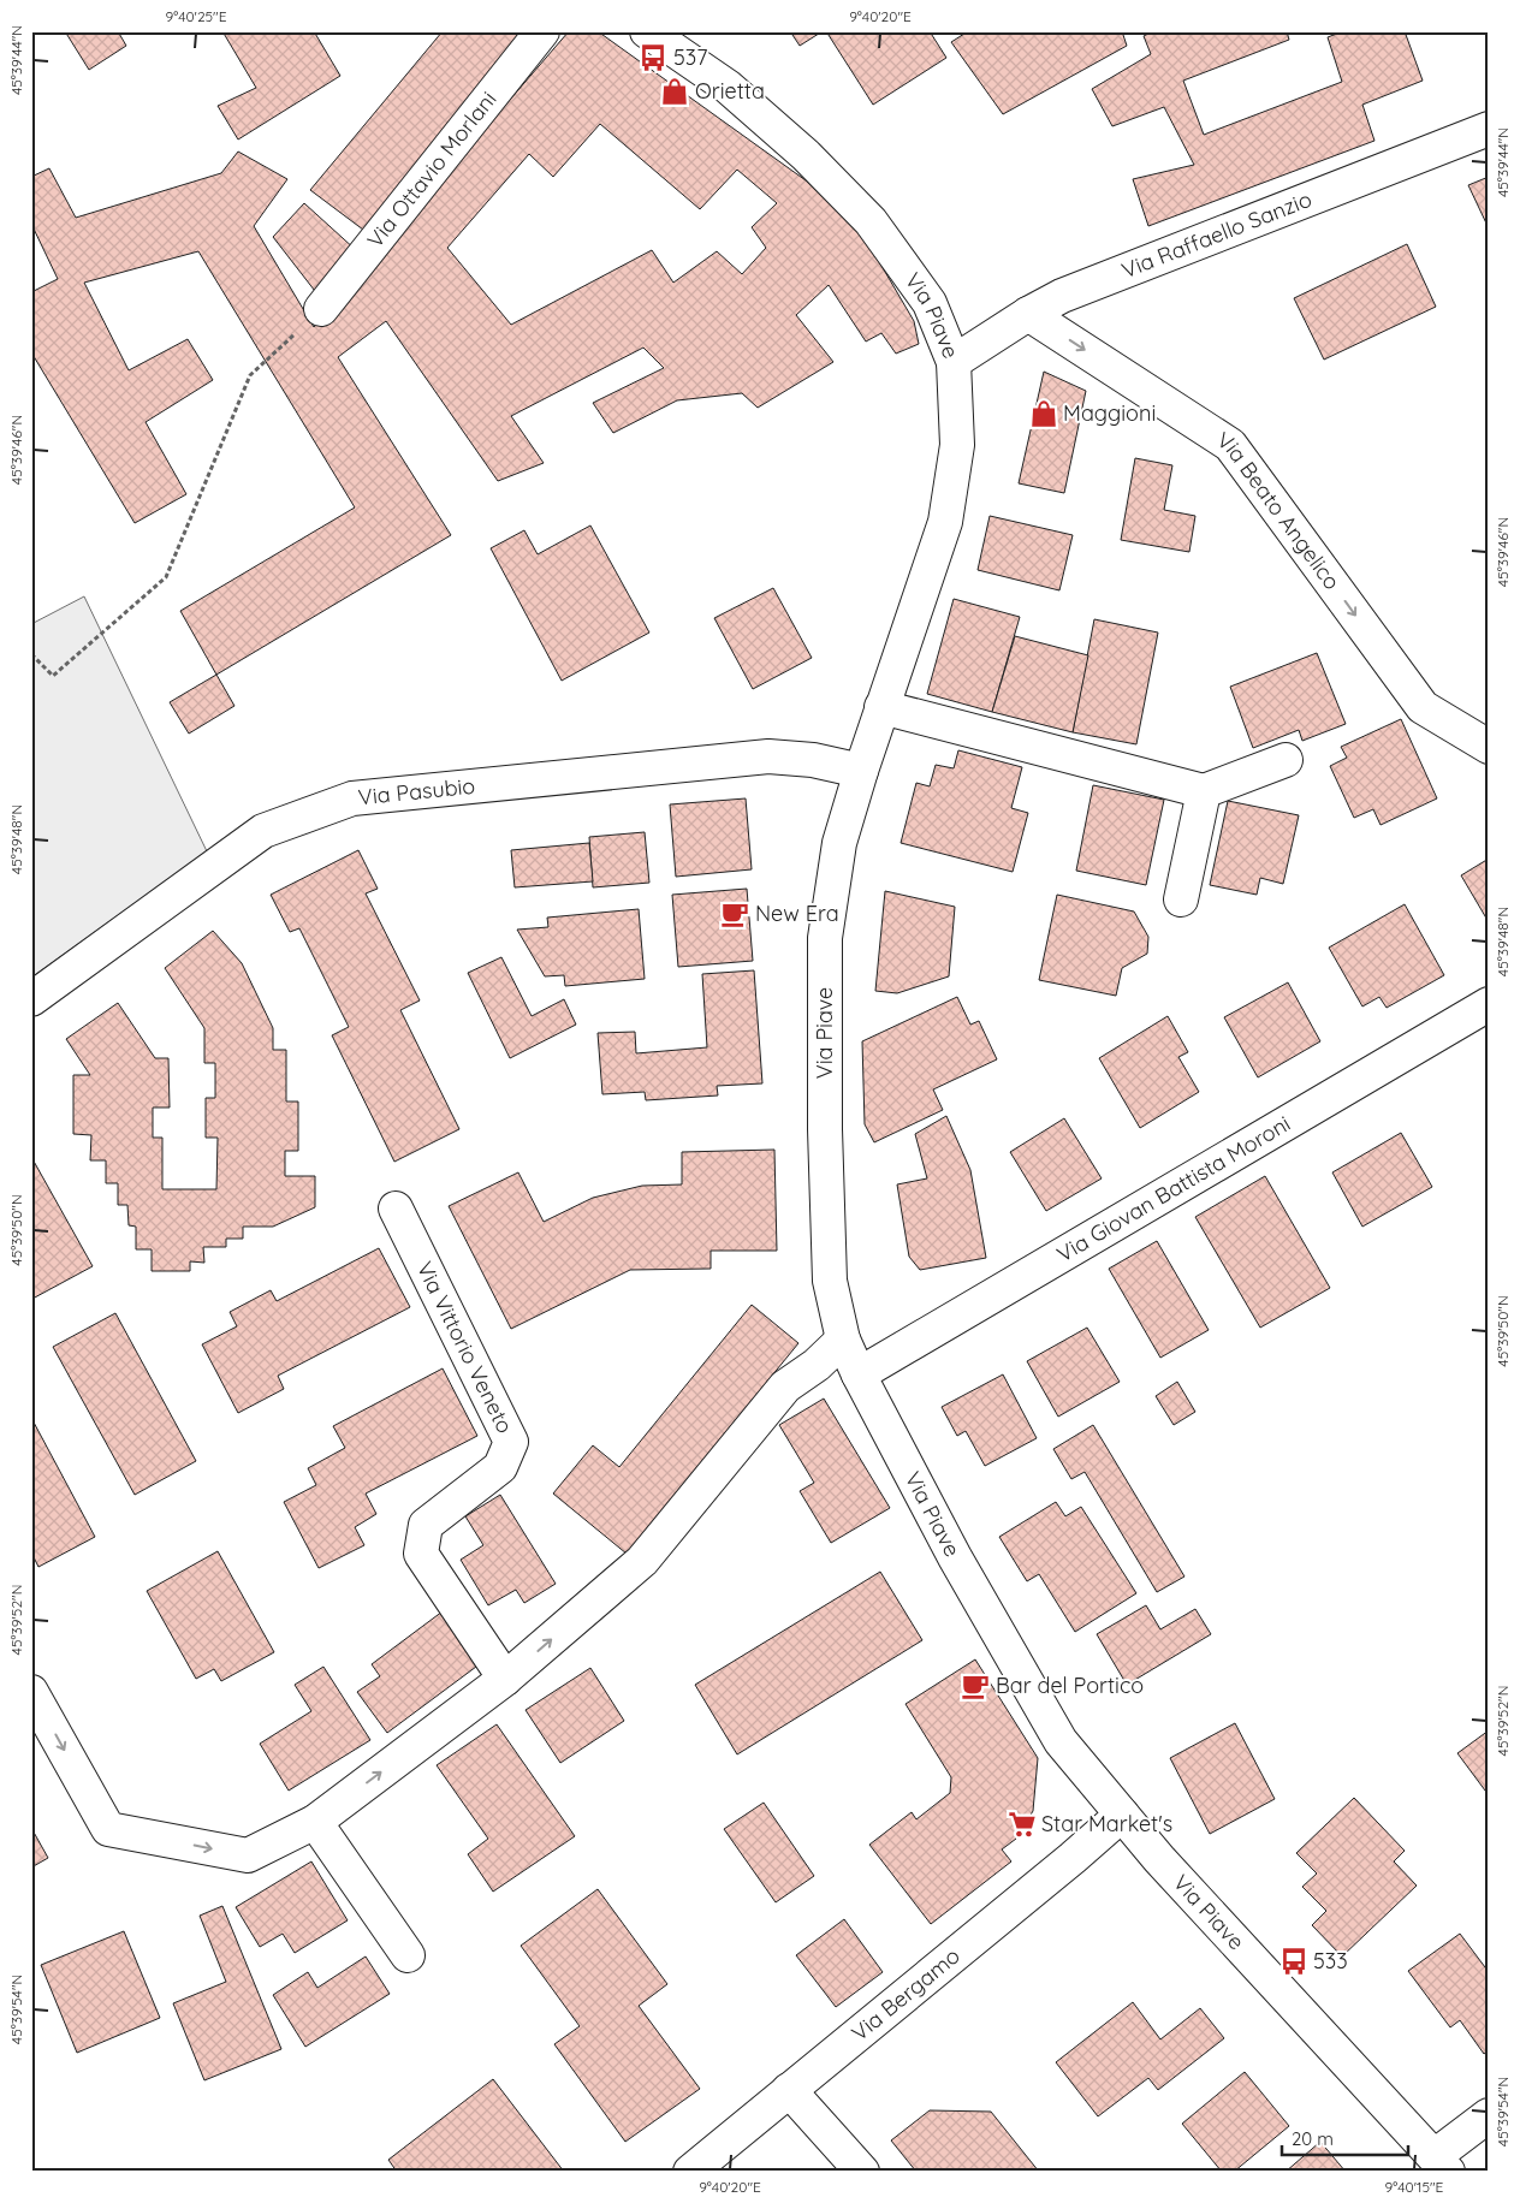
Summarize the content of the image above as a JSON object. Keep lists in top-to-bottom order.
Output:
{
  "streets": {
    "street": [
      "Via Ottavio Morlani",
      "Via Raffaello Sanzio",
      "Via Piave",
      "Via Beato Angelico",
      "Via Pasubio",
      "Via Giovan Battista Moroni",
      "Via Vittorio Veneto",
      "Via Bergamo"
    ]
  },
  "crossings": [
    ["Via Raffaello Sanzio", "Via Piave"],
    ["Via Raffaello Sanzio", "Via Beato Angelico"],
    ["Via Piave", "Via Pasubio"],
    ["Via Piave", "Via Giovan Battista Moroni"],
    ["Via Piave", "Via Bergamo"]
  ],
  "one_way": ["Via Beato Angelico"],
  "places": {
    "bus stop": ["537", "533"],
    "shop": ["Orietta", "Maggioni"],
    "cafe": ["New Era", "Bar del Portico"],
    "supermarket": ["Star Market's"]
  },
  "scale_bar": "20 m",
  "coordinates": [
    "9°40'25\"E",
    "9°40'20\"E",
    "45°39'44\"N",
    "45°39'46\"N",
    "45°39'48\"N",
    "45°39'50\"N",
    "45°39'52\"N",
    "45°39'54\"N",
    "9°40'15\"E"
  ]
}
